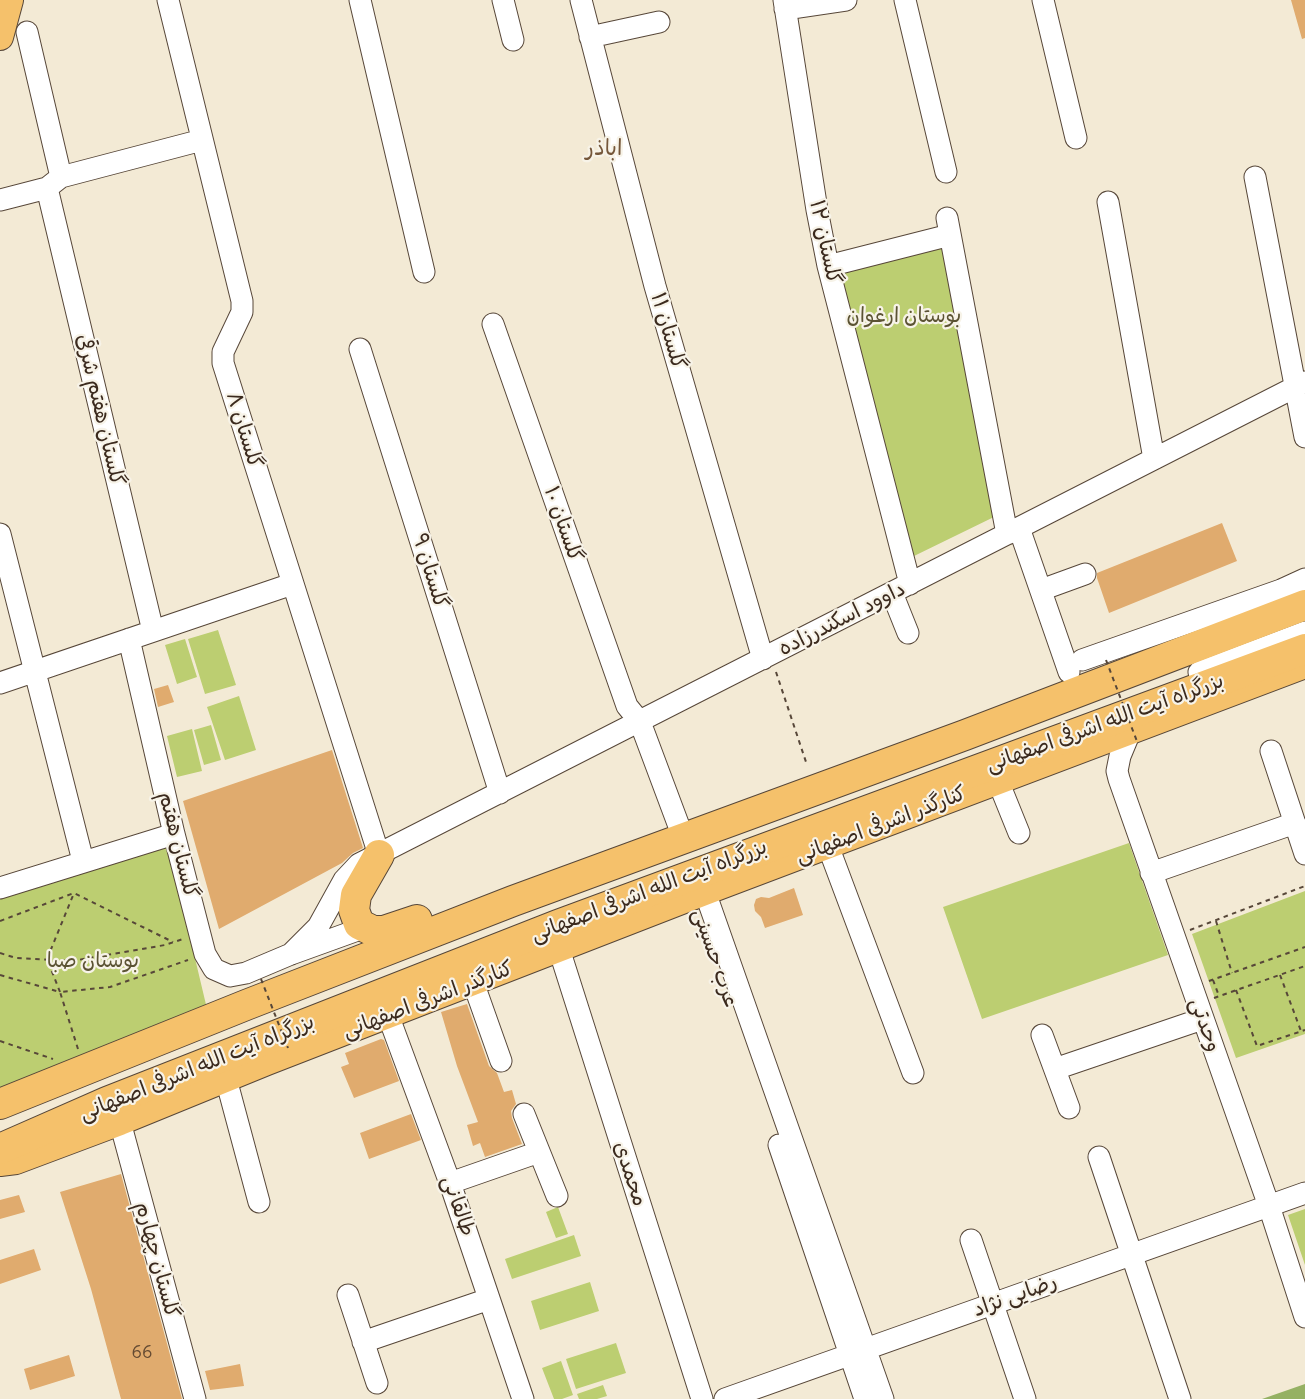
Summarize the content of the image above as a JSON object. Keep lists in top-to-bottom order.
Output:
{
  "streets": {
    "highway": ["بزرگراه آیت الله اشرفی اصفهانی"],
    "main road": ["کنارگذر اشرفی اصفهانی"],
    "street": [
      "گلستان ۱۲",
      "گلستان ۱۱",
      "گلستان هفتم شرقی",
      "گلستان ٨",
      "گلستان ۱۰",
      "گلستان ۹",
      "داوود اسکندرزاده",
      "گلستان هفتم",
      "عرب حسینی",
      "وحدتی",
      "محمدی",
      "طالقانی",
      "گلستان چهارم",
      "رضایی نژاد"
    ]
  },
  "crossings": [
    ["گلستان ۱۲", "داوود اسکندرزاده"],
    ["گلستان ۱۱", "داوود اسکندرزاده"],
    ["گلستان ٨", "داوود اسکندرزاده"],
    ["گلستان ۱۰", "داوود اسکندرزاده"],
    ["گلستان ۱۰", "بزرگراه آیت الله اشرفی اصفهانی"],
    ["گلستان ۹", "داوود اسکندرزاده"],
    ["بزرگراه آیت الله اشرفی اصفهانی", "کنارگذر اشرفی اصفهانی"],
    ["بزرگراه آیت الله اشرفی اصفهانی", "عرب حسینی"],
    ["بزرگراه آیت الله اشرفی اصفهانی", "وحدتی"],
    ["کنارگذر اشرفی اصفهانی", "عرب حسینی"],
    ["کنارگذر اشرفی اصفهانی", "وحدتی"],
    ["کنارگذر اشرفی اصفهانی", "محمدی"],
    ["کنارگذر اشرفی اصفهانی", "طالقانی"],
    ["کنارگذر اشرفی اصفهانی", "گلستان چهارم"],
    ["عرب حسینی", "رضایی نژاد"],
    ["وحدتی", "رضایی نژاد"]
  ],
  "districts": ["اباذر"],
  "parks": ["بوستان ارغوان", "بوستان صبا"],
  "house_numbers": ["66"]
}
